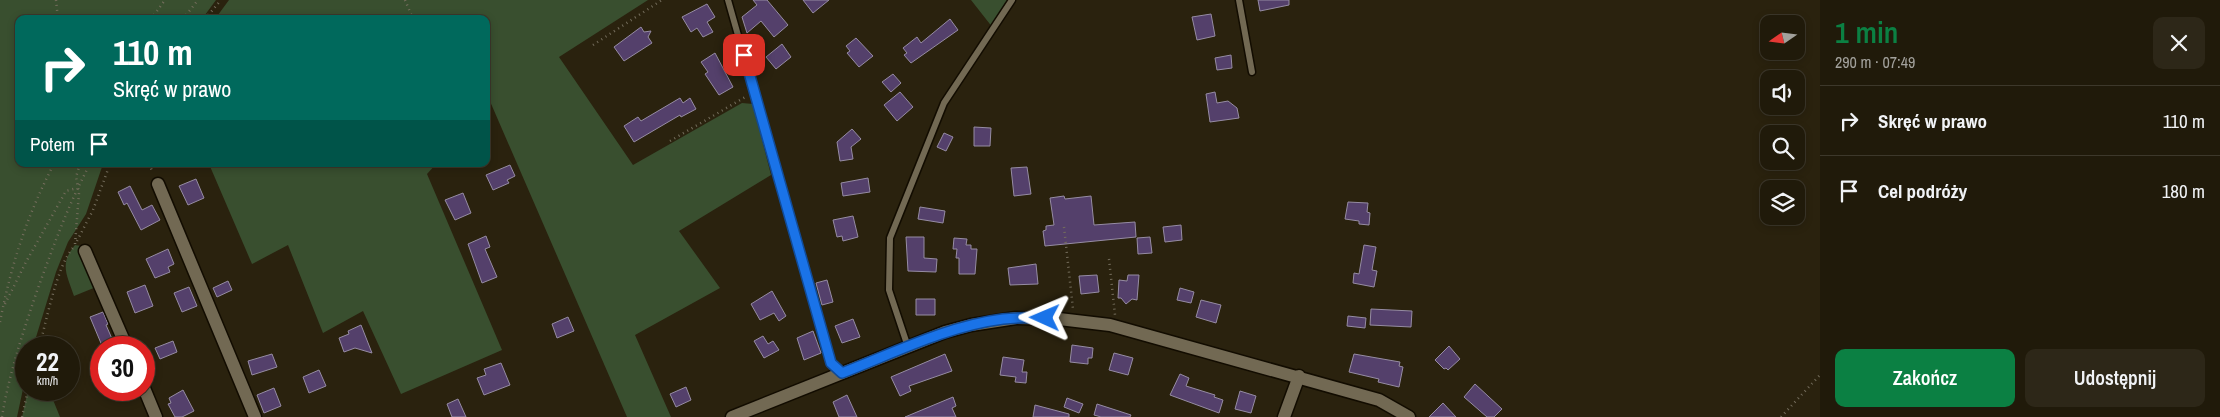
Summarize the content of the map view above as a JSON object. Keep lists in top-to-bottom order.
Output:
{
  "north": "left",
  "page": {
    "heading": ["1 min", "290 m · 07:49"],
    "turn": ["110 m", "Skręć w prawo"],
    "list": [
      {
        "name": "Skręć w prawo",
        "value": "110 m"
      },
      {
        "name": "Cel podróży",
        "value": "180 m"
      }
    ],
    "then": "Potem",
    "speed": "22 km/h",
    "limit": "30",
    "buttons": ["Zakończ", "Udostępnij"]
  }
}
